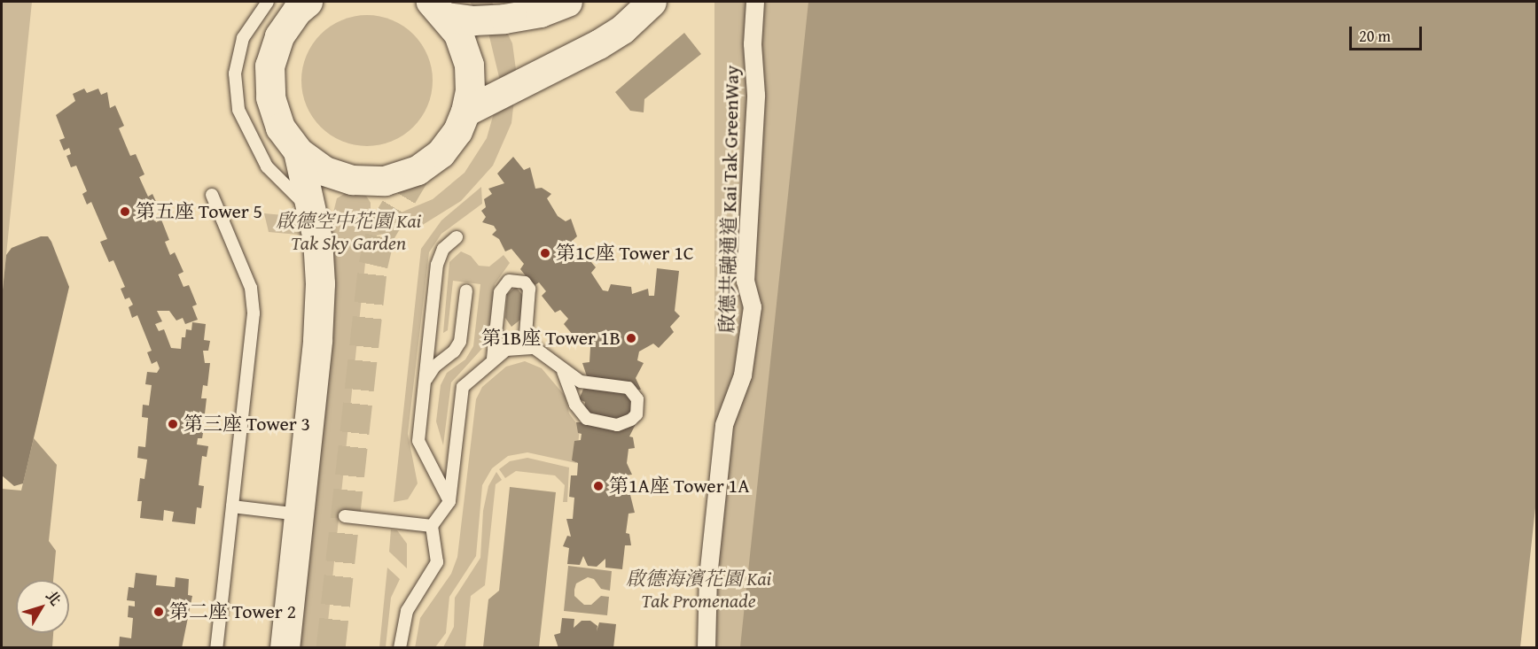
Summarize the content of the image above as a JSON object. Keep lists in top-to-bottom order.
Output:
{
  "streets": {
    "street": ["啟德共融通道 Kai Tak GreenWay"]
  },
  "parks": ["啟德空中花園 Kai Tak Sky Garden", "啟德海濱花園 Kai Tak Promenade"],
  "places": [
    "第五座 Tower 5",
    "第1C座 Tower 1C",
    "第1B座 Tower 1B",
    "第三座 Tower 3",
    "第1A座 Tower 1A",
    "第二座 Tower 2"
  ],
  "scale_bar": "20 m",
  "north": "top right"
}
